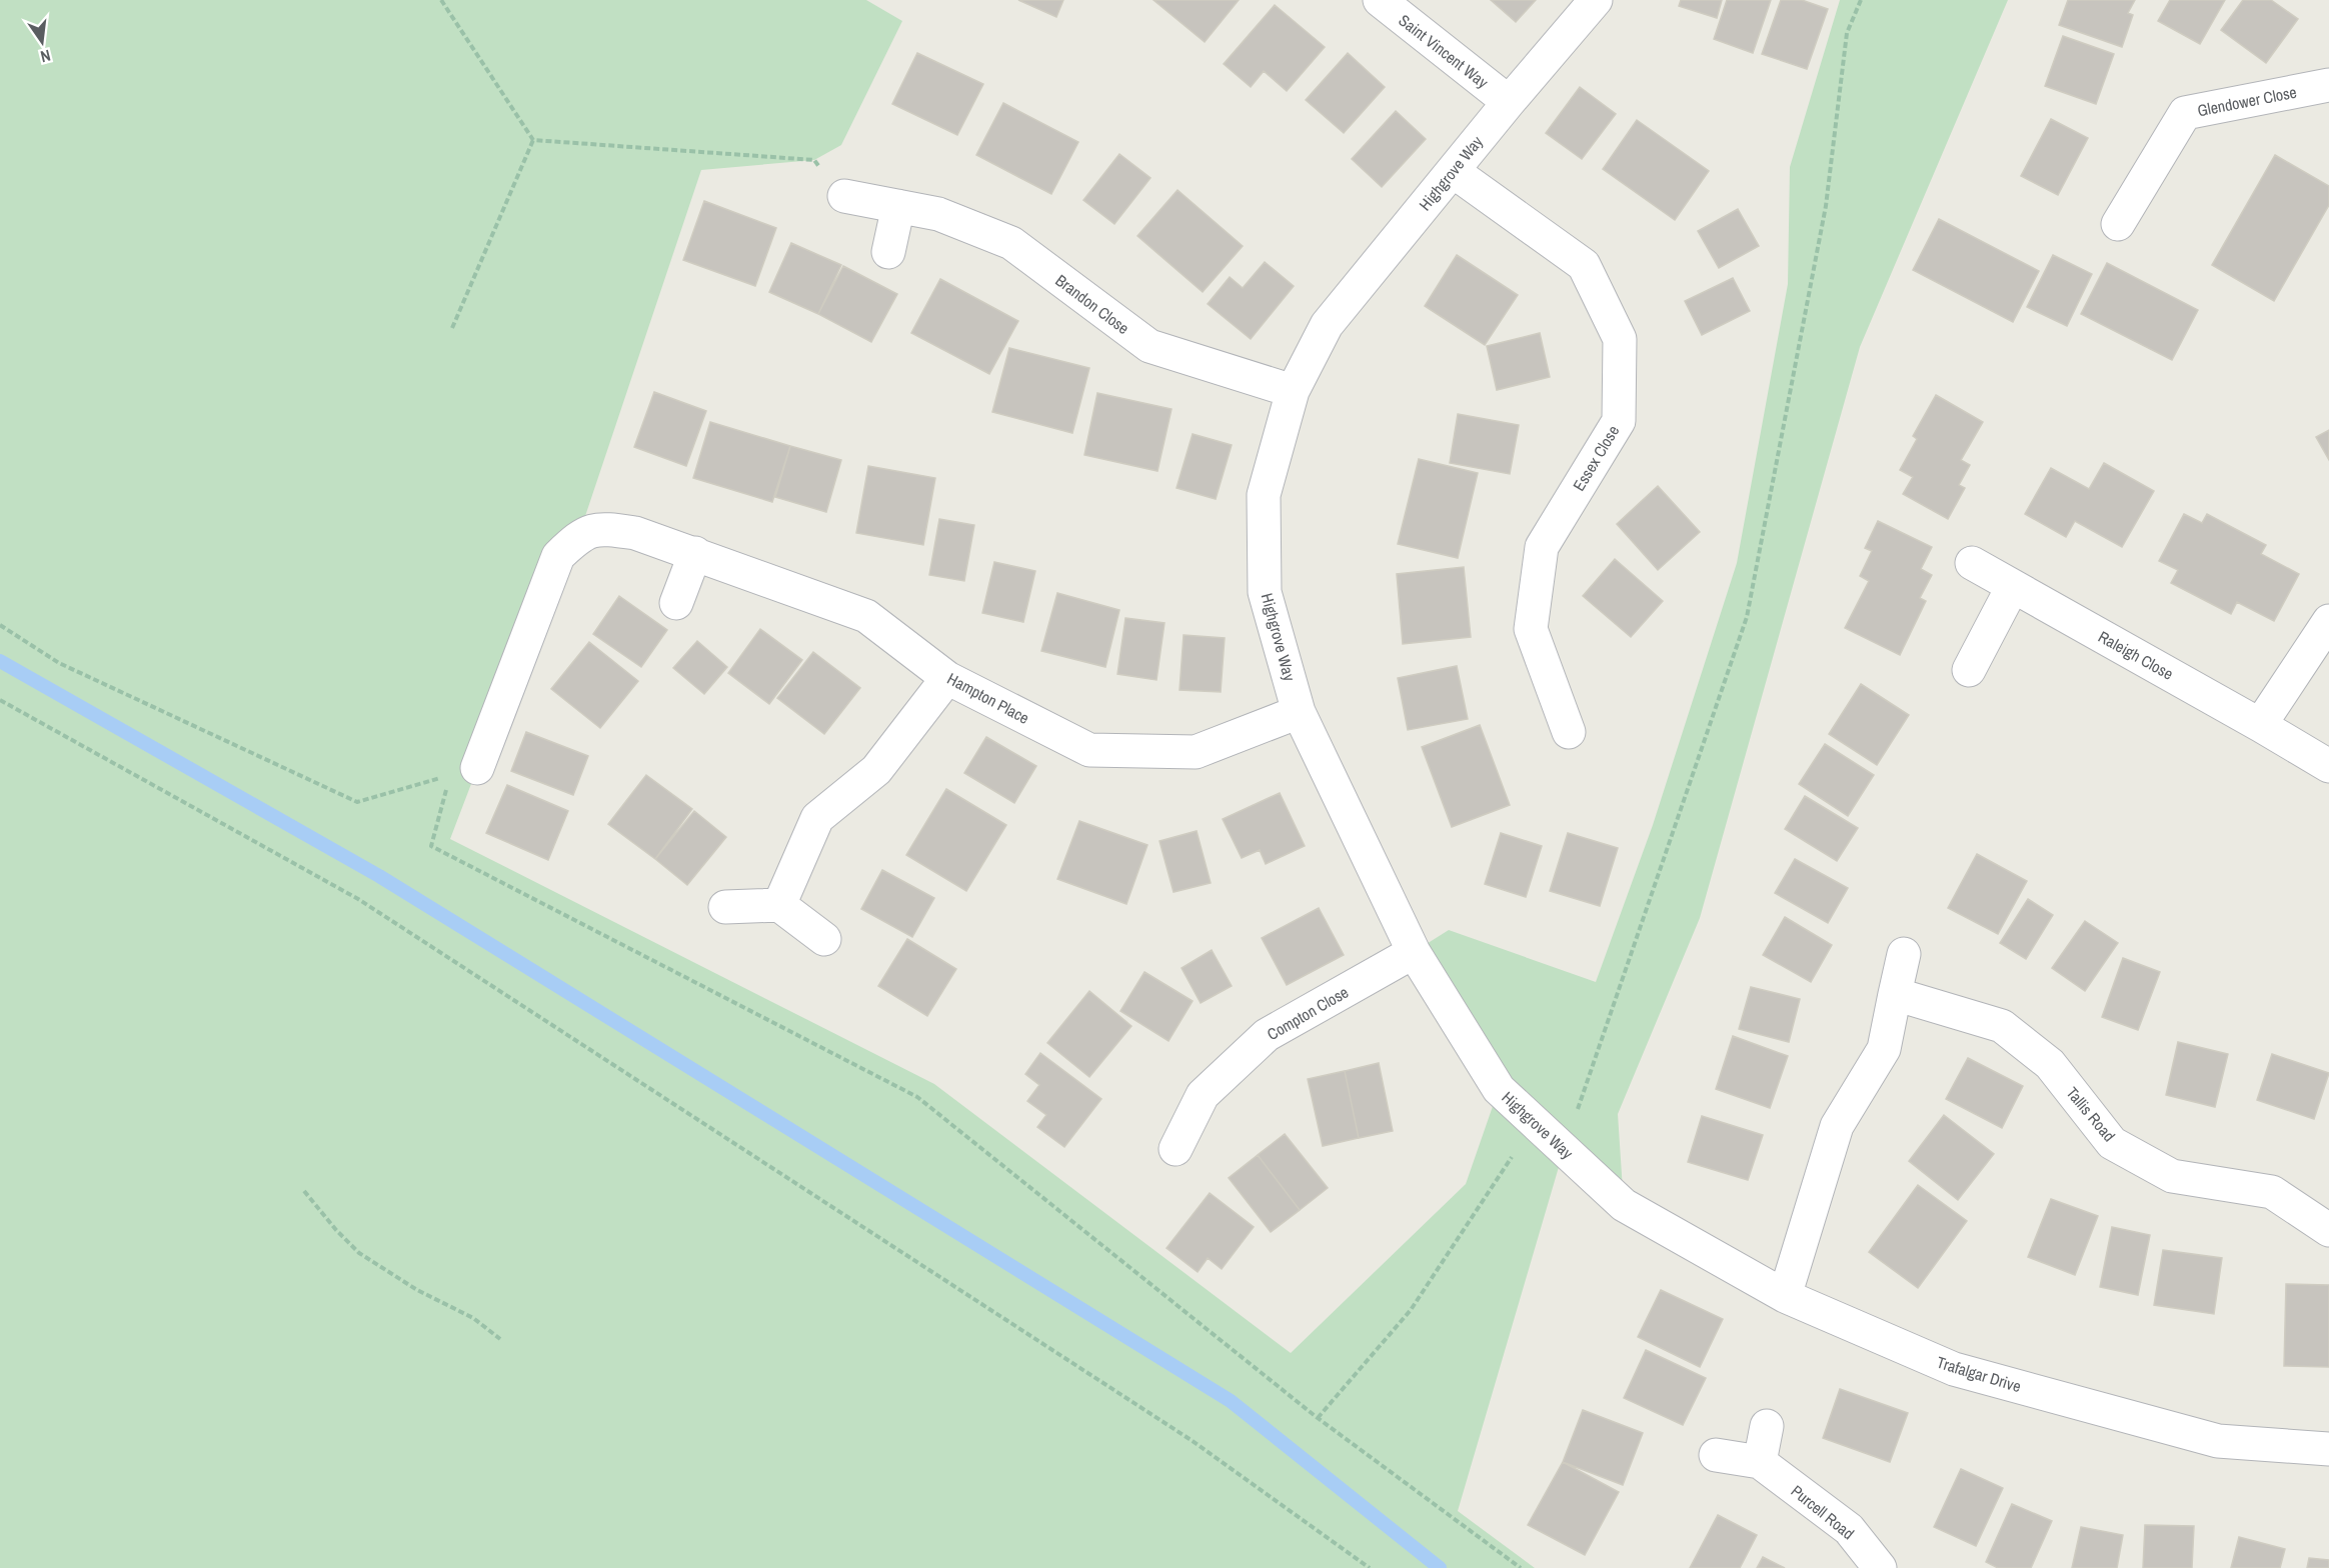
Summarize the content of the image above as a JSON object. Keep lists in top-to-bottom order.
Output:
{
  "streets": {
    "street": [
      "Saint Vincent Way",
      "Glendower Close",
      "Highgrove Way",
      "Brandon Close",
      "Essex Close",
      "Raleigh Close",
      "Hampton Place",
      "Compton Close",
      "Tallis Road",
      "Trafalgar Drive",
      "Purcell Road"
    ]
  },
  "crossings": [
    ["Saint Vincent Way", "Highgrove Way"],
    ["Highgrove Way", "Brandon Close"],
    ["Highgrove Way", "Essex Close"],
    ["Highgrove Way", "Hampton Place"],
    ["Highgrove Way", "Compton Close"],
    ["Highgrove Way", "Trafalgar Drive"]
  ],
  "north": "bottom"
}
